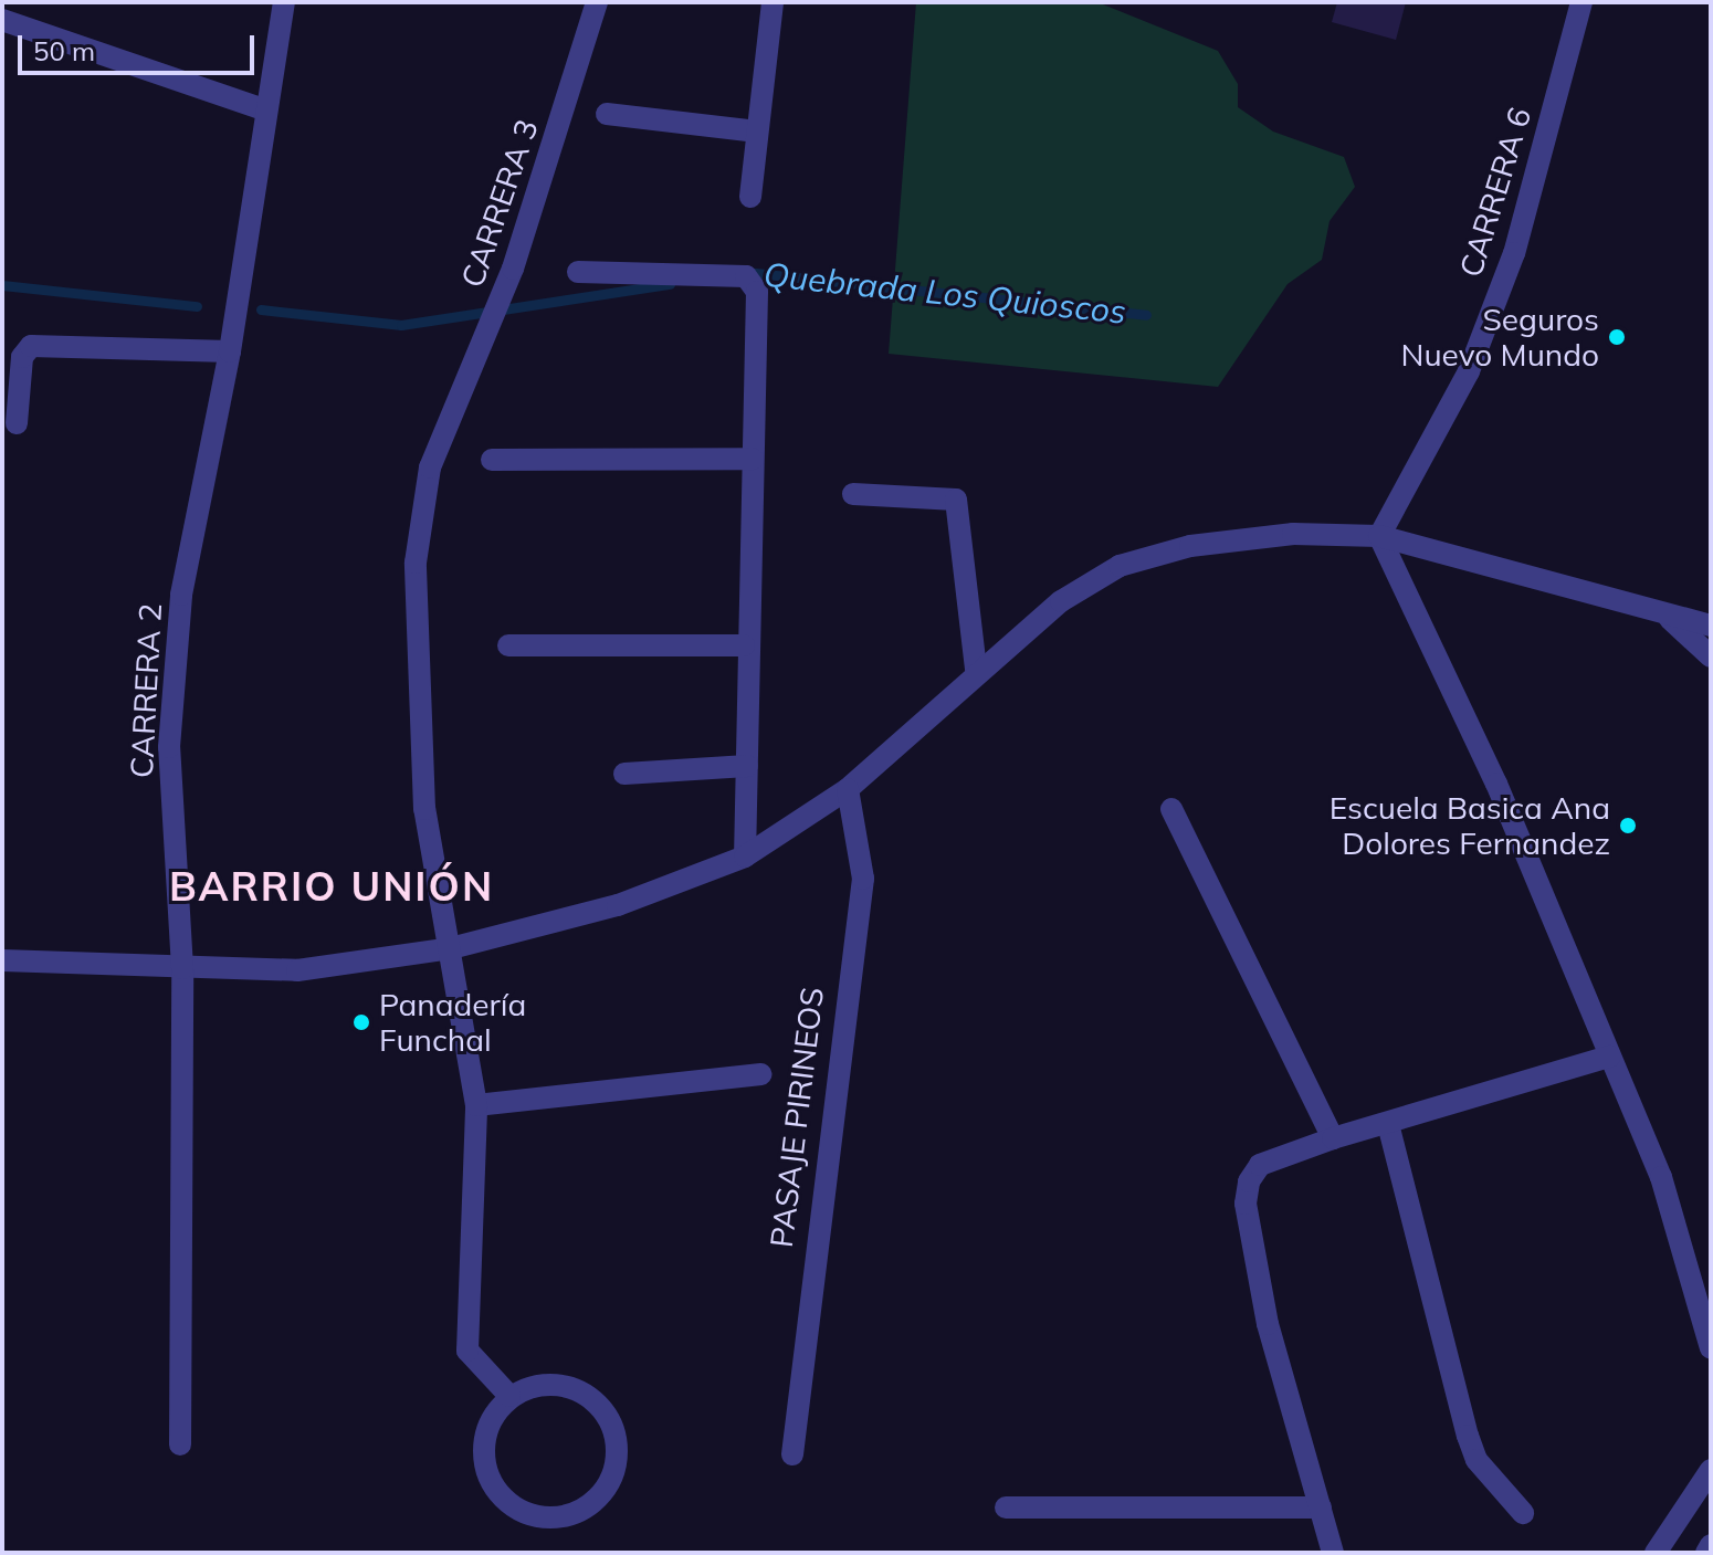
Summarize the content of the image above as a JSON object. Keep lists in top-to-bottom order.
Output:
{
  "streets": {
    "street": [
      "CARRERA 6",
      "CARRERA 3",
      "CARRERA 2",
      "PASAJE PIRINEOS"
    ]
  },
  "districts": ["BARRIO UNIÓN"],
  "water": ["Quebrada Los Quioscos"],
  "places": ["Seguros Nuevo Mundo", "Escuela Basica Ana Dolores Fernandez", "Panadería Funchal"],
  "scale_bar": "50 m"
}
